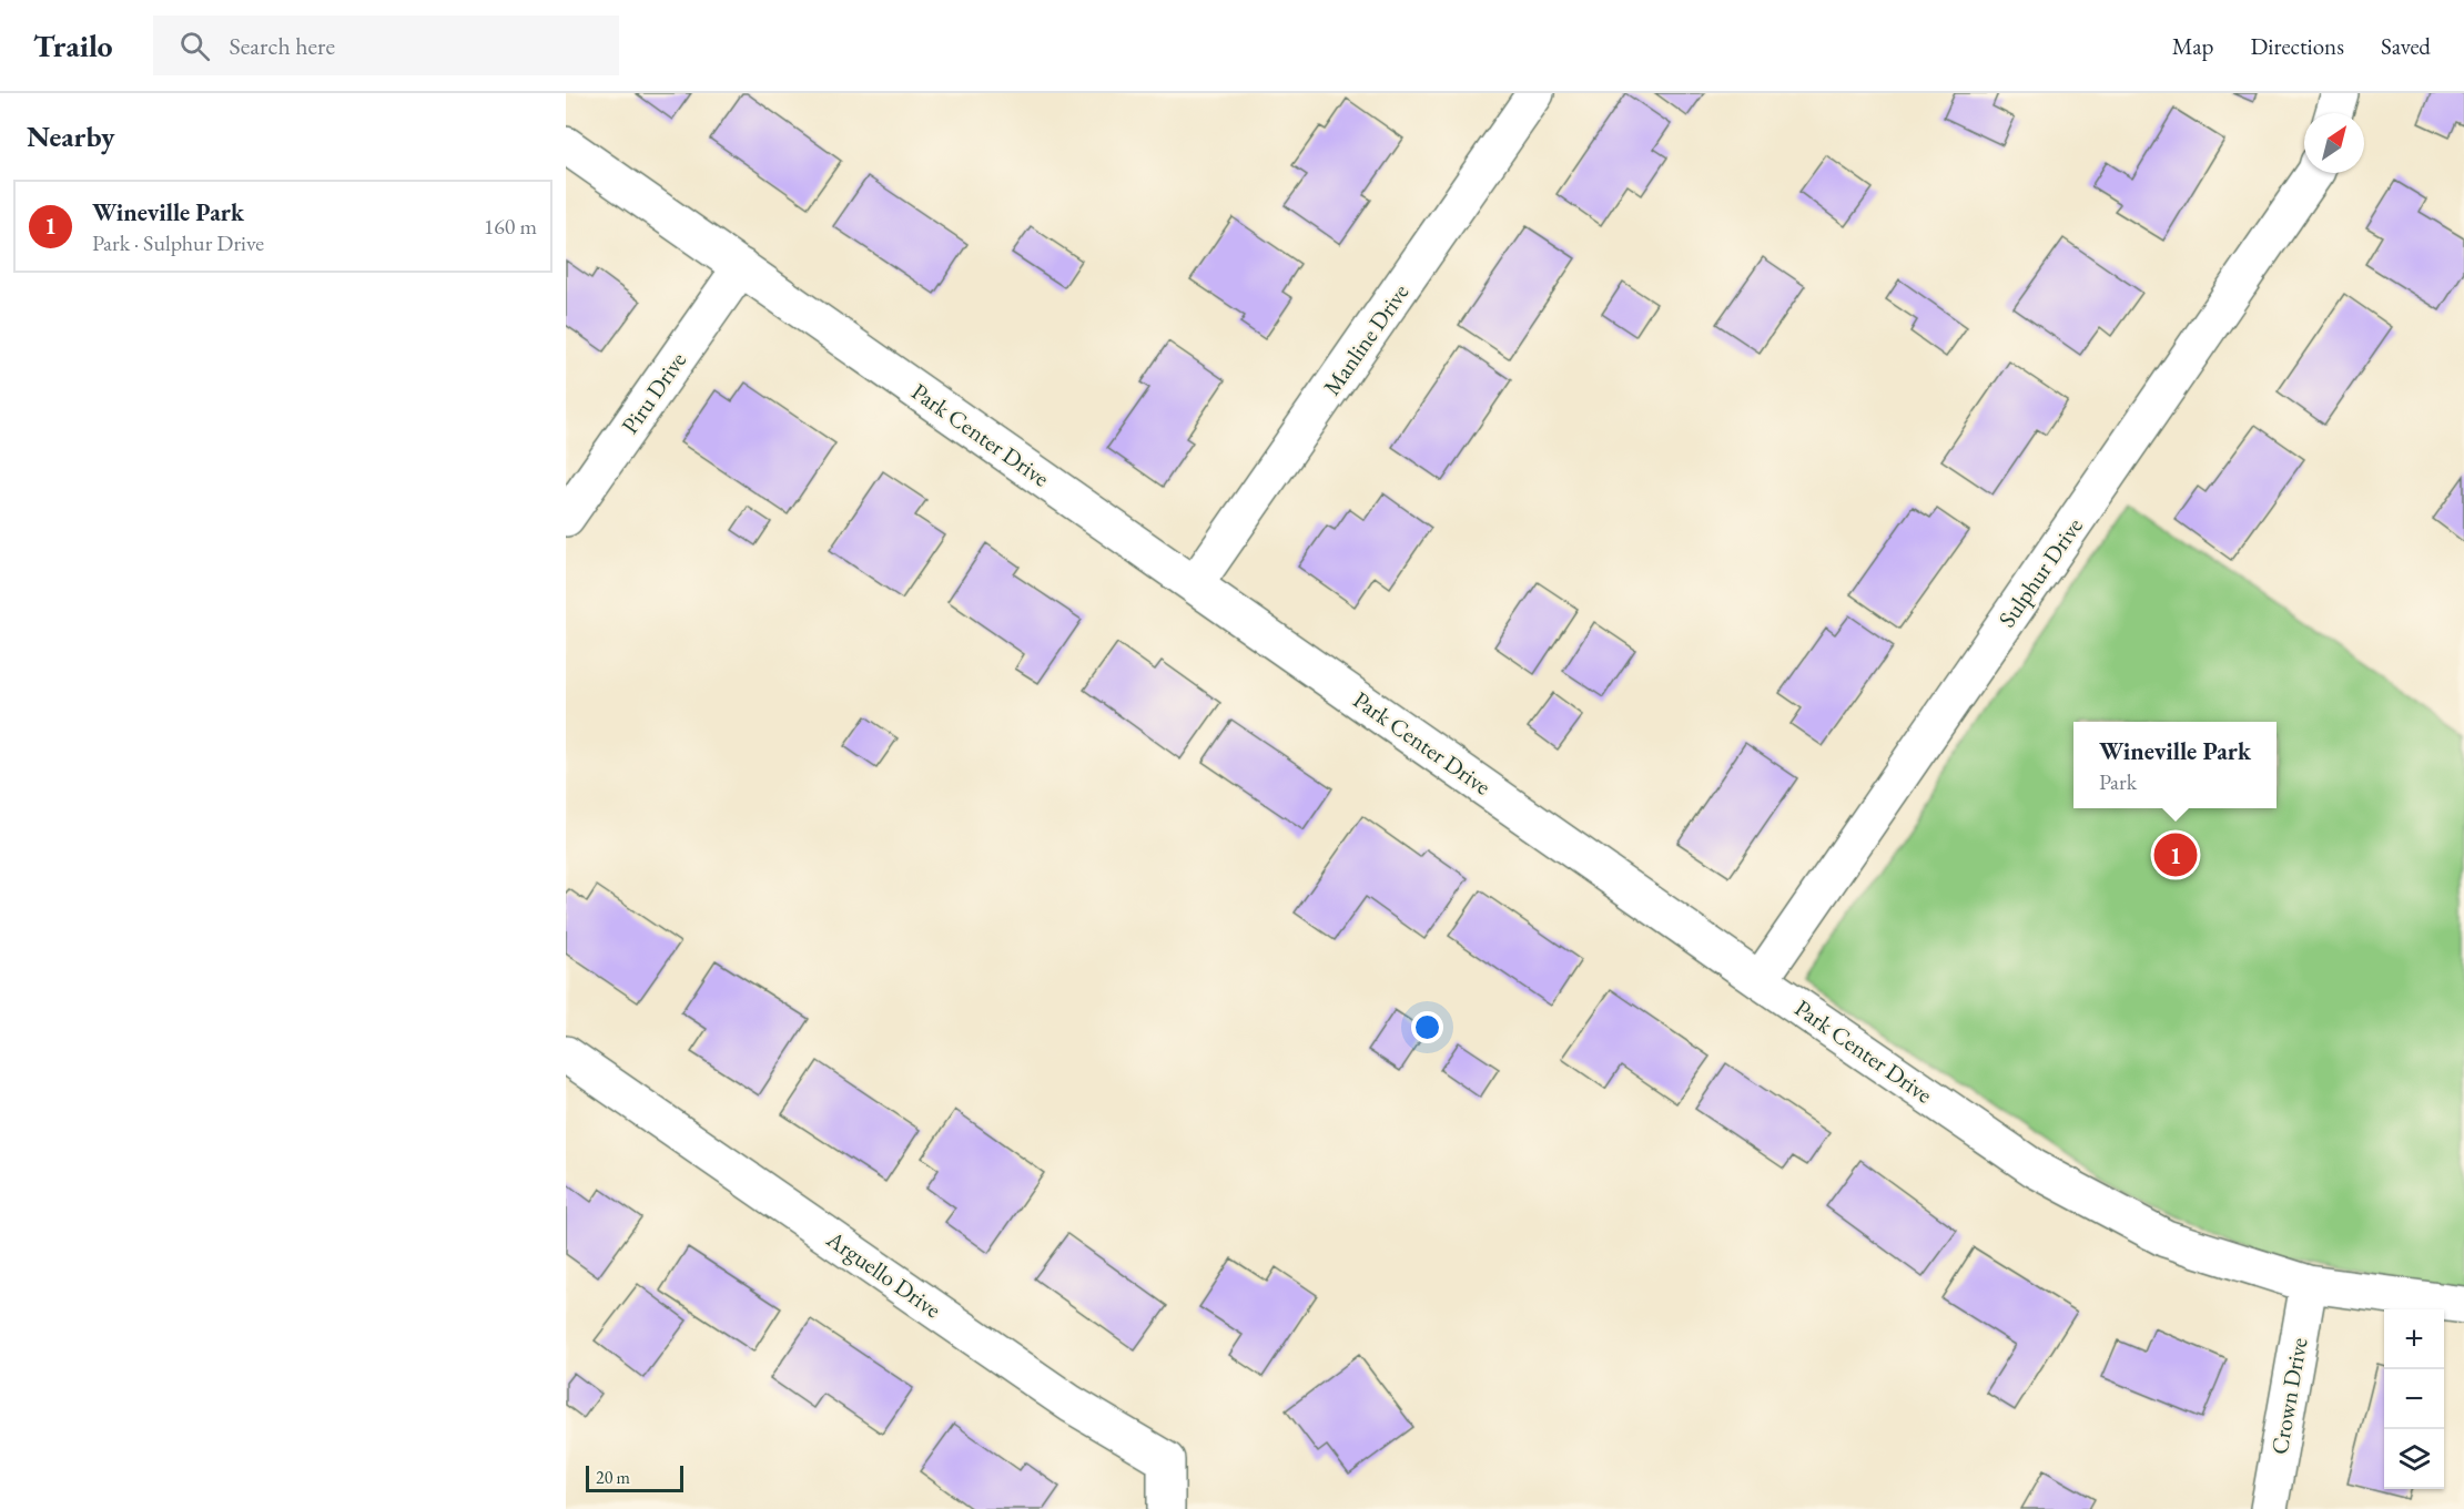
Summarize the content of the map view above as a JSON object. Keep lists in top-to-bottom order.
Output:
{
  "streets": {
    "street": [
      "Manline Drive",
      "Piru Drive",
      "Park Center Drive",
      "Sulphur Drive",
      "Arguello Drive",
      "Crown Drive"
    ]
  },
  "crossings": [
    ["Manline Drive", "Park Center Drive"],
    ["Piru Drive", "Park Center Drive"],
    ["Park Center Drive", "Sulphur Drive"],
    ["Park Center Drive", "Crown Drive"]
  ],
  "scale_bar": "20 m",
  "north": "top right",
  "page": {
    "header": "Trailo",
    "search": "Search here",
    "nav": ["Map", "Directions", "Saved"],
    "heading": "Nearby",
    "list": [
      {
        "mark": "1",
        "name": "Wineville Park",
        "note": "Park · Sulphur Drive",
        "value": "160 m"
      }
    ],
    "popup": ["Wineville Park", "Park"],
    "pins": "1",
    "map_buttons": ["+", "−"],
    "scale": "20 m"
  }
}
